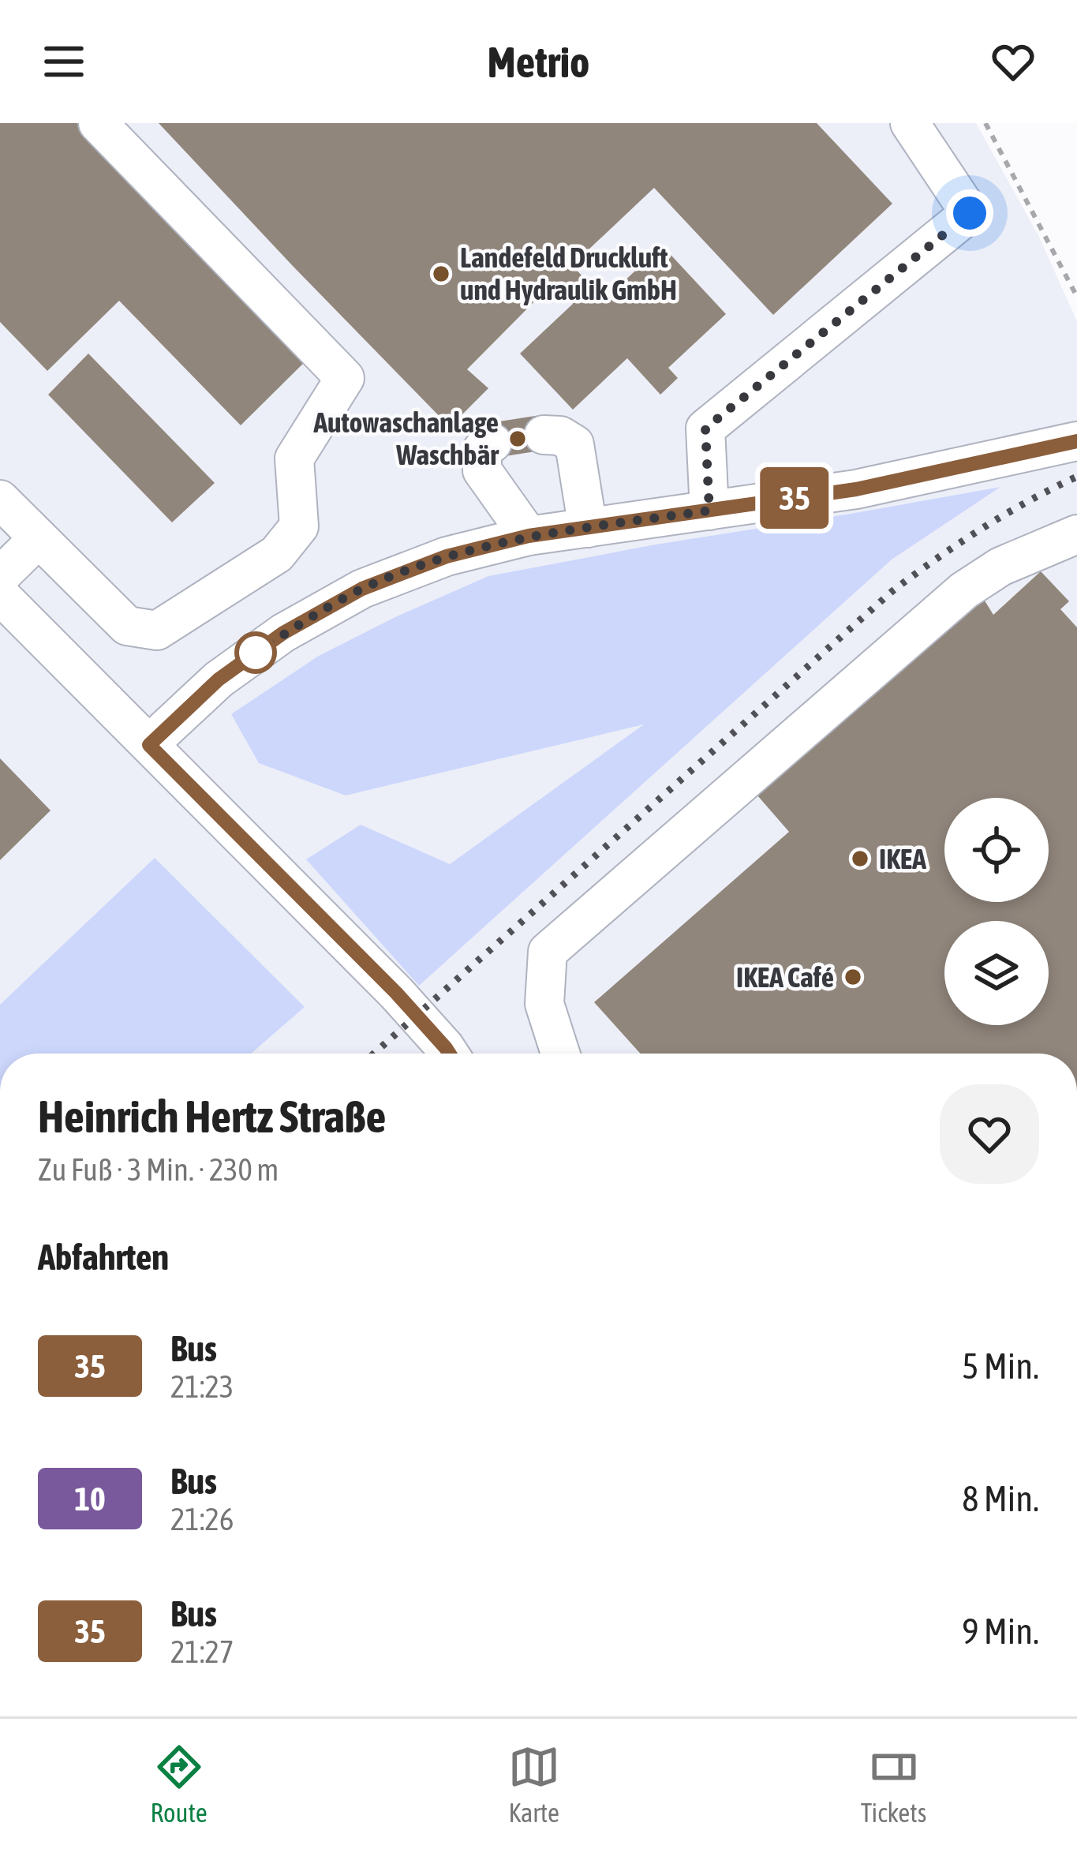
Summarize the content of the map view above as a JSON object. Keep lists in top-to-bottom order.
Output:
{
  "places": [
    "Landefeld Druckluft und Hydraulik GmbH",
    "Autowaschanlage Waschbär",
    "IKEA",
    "IKEA Café"
  ],
  "lines": ["bus line 35"],
  "page": {
    "header": "Metrio",
    "on_map": "35",
    "heading": [
      ["Heinrich Hertz Straße", "Zu Fuß · 3 Min. · 230 m"],
      "Abfahrten"
    ],
    "list": [
      {
        "mark": "35",
        "name": "Bus",
        "note": "21:23",
        "value": "5 Min."
      },
      {
        "mark": "10",
        "name": "Bus",
        "note": "21:26",
        "value": "8 Min."
      },
      {
        "mark": "35",
        "name": "Bus",
        "note": "21:27",
        "value": "9 Min."
      }
    ],
    "tabs": ["Route", "Karte", "Tickets"]
  }
}
